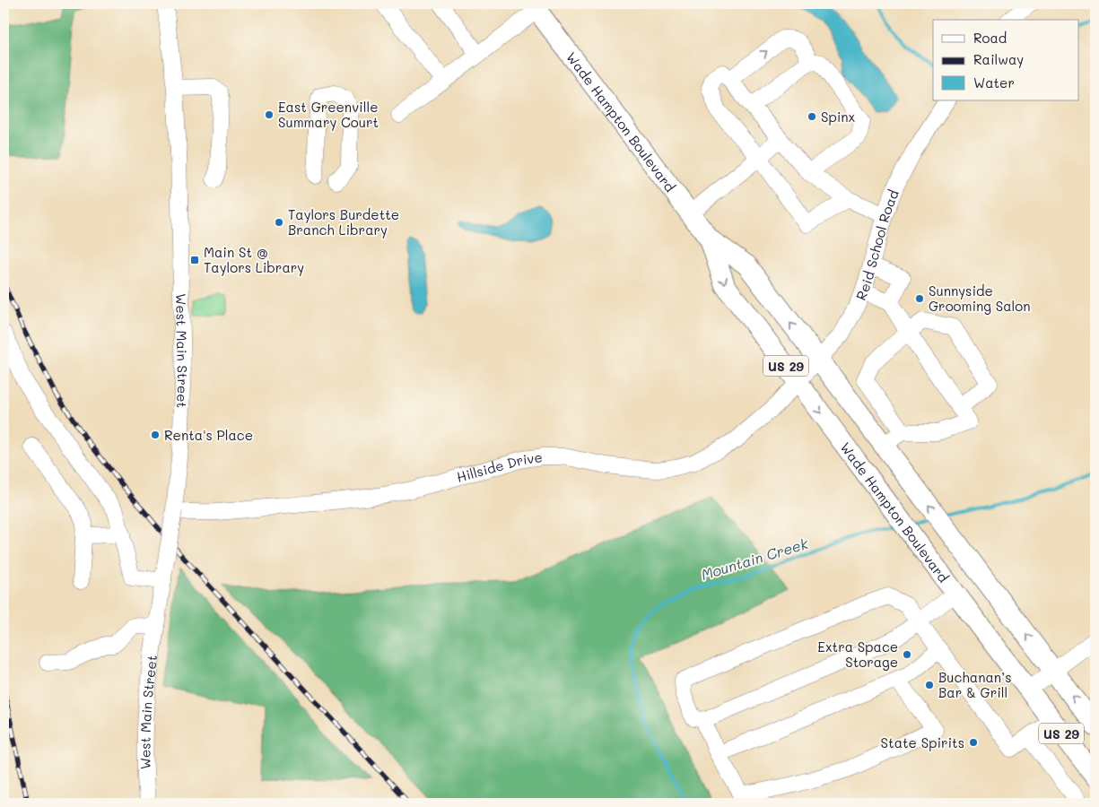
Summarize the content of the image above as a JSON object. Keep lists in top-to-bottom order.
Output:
{
  "streets": {
    "main road": ["Wade Hampton Boulevard", "US 29"],
    "street": ["Reid School Road", "West Main Street", "Hillside Drive"]
  },
  "crossings": [
    ["Wade Hampton Boulevard", "Reid School Road"],
    ["Wade Hampton Boulevard", "Hillside Drive"],
    ["Reid School Road", "Hillside Drive"],
    ["West Main Street", "Hillside Drive"]
  ],
  "water": ["Mountain Creek"],
  "places": {
    "other": [
      "East Greenville Summary Court",
      "Spinx",
      "Taylors Burdette Branch Library",
      "Sunnyside Grooming Salon",
      "Renta's Place",
      "Extra Space Storage",
      "Buchanan’s Bar & Grill",
      "State Spirits"
    ],
    "transit": ["Main St @ Taylors Library"]
  },
  "legend": ["Road", "Railway", "Water"]
}
